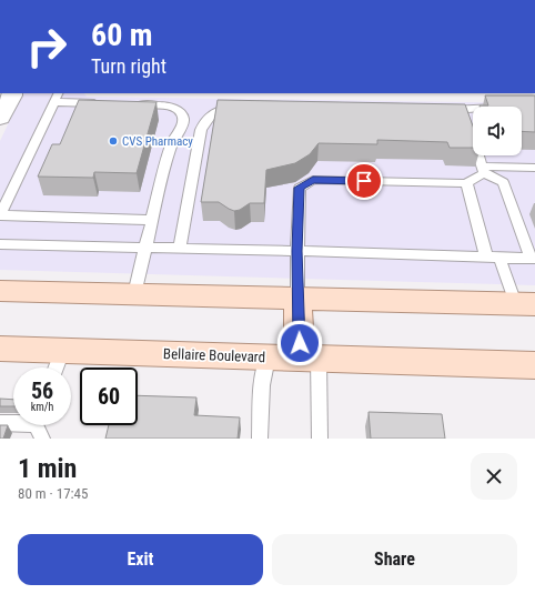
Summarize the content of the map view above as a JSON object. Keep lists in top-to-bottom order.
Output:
{
  "streets": {
    "main road": ["Bellaire Boulevard"]
  },
  "places": ["CVS Pharmacy"],
  "page": {
    "turn": ["60 m", "Turn right"],
    "speed": "56 km/h",
    "limit": "60",
    "heading": ["1 min", "80 m · 17:45"],
    "buttons": ["Exit", "Share"]
  }
}
